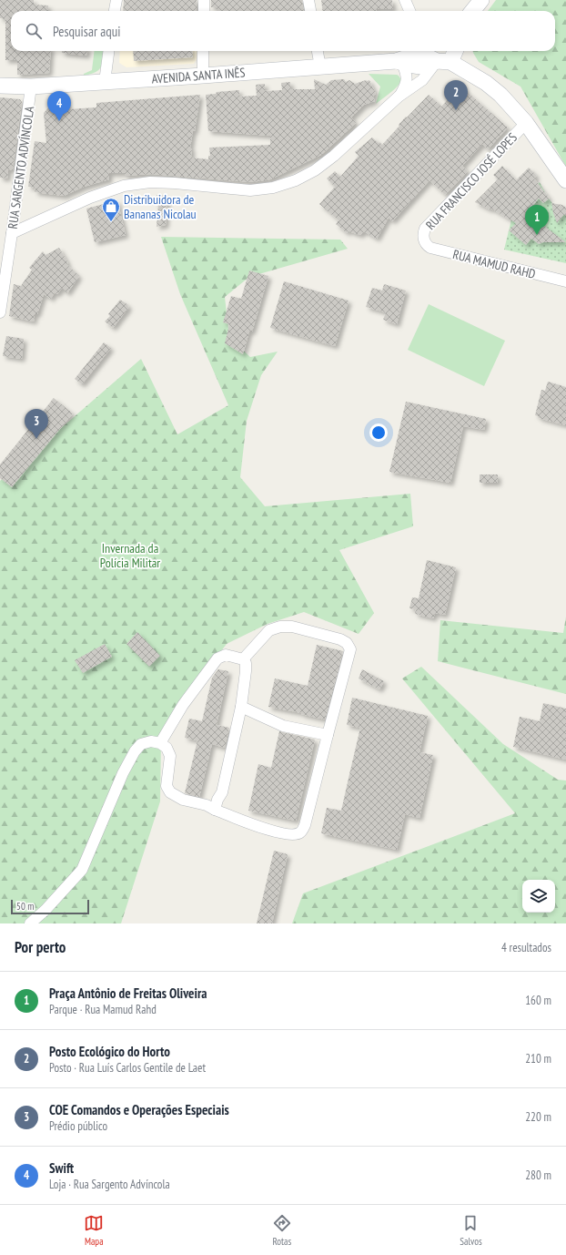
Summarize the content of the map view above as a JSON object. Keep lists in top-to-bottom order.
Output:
{
  "streets": {
    "main road": ["AVENIDA SANTA INÊS"],
    "street": ["RUA SARGENTO ADVÍNCOLA", "RUA FRANCISCO JOSÉ LOPES", "RUA MAMUD RAHD"]
  },
  "crossings": [
    ["AVENIDA SANTA INÊS", "RUA SARGENTO ADVÍNCOLA"],
    ["RUA FRANCISCO JOSÉ LOPES", "RUA MAMUD RAHD"]
  ],
  "parks": ["Invernada da Polícia Militar"],
  "places": {
    "shop": ["Distribuidora de Bananas Nicolau"]
  },
  "scale_bar": "50 m",
  "page": {
    "search": "Pesquisar aqui",
    "pins": [
      "2",
      "4",
      "1",
      "3"
    ],
    "scale": "50 m",
    "heading": ["Por perto", "4 resultados"],
    "list": [
      {
        "mark": "1",
        "name": "Praça Antônio de Freitas Oliveira",
        "note": "Parque · Rua Mamud Rahd",
        "value": "160 m"
      },
      {
        "mark": "2",
        "name": "Posto Ecológico do Horto",
        "note": "Posto · Rua Luís Carlos Gentile de Laet",
        "value": "210 m"
      },
      {
        "mark": "3",
        "name": "COE Comandos e Operações Especiais",
        "note": "Prédio público",
        "value": "220 m"
      },
      {
        "mark": "4",
        "name": "Swift",
        "note": "Loja · Rua Sargento Advíncola",
        "value": "280 m"
      }
    ],
    "nav": ["Mapa", "Rotas", "Salvos"]
  }
}
